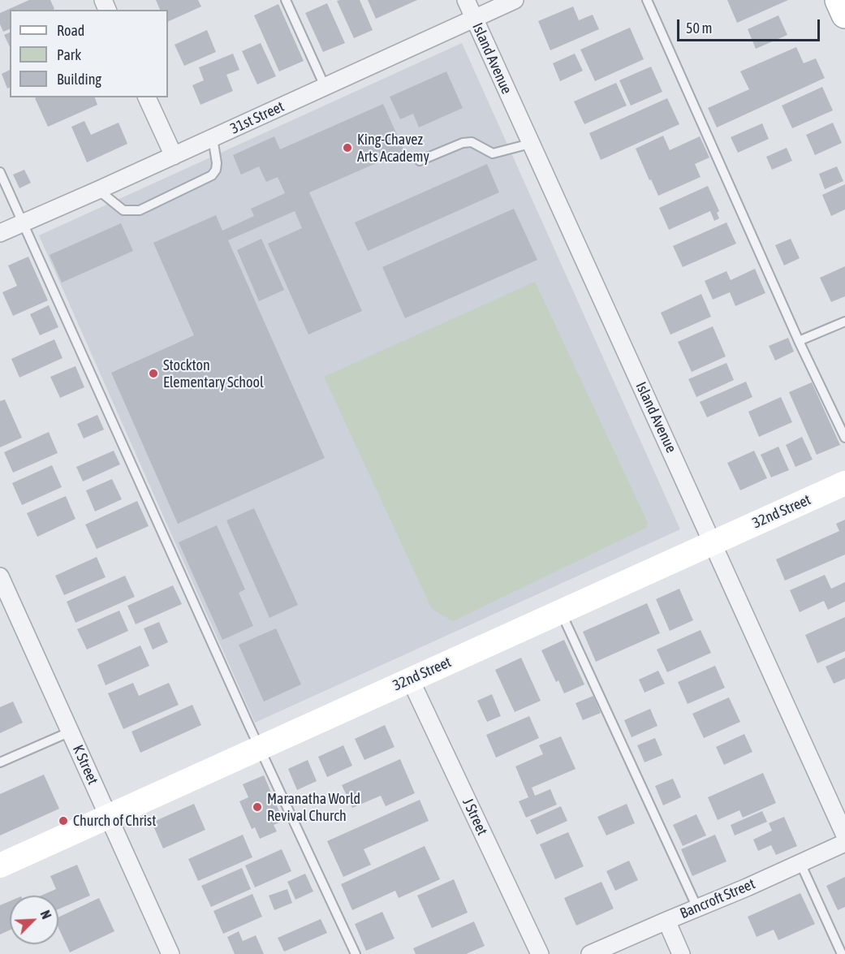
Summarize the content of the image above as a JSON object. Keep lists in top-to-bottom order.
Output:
{
  "streets": {
    "main road": ["32nd Street"],
    "street": [
      "Island Avenue",
      "31st Street",
      "K Street",
      "J Street",
      "Bancroft Street"
    ]
  },
  "crossings": [
    ["Island Avenue", "31st Street"],
    ["Island Avenue", "32nd Street"],
    ["32nd Street", "K Street"],
    ["32nd Street", "J Street"]
  ],
  "places": [
    "King-Chavez Arts Academy",
    "Stockton Elementary School",
    "Maranatha World Revival Church",
    "Church of Christ"
  ],
  "legend": ["Road", "Park", "Building"],
  "scale_bar": "50 m",
  "north": "top right"
}
